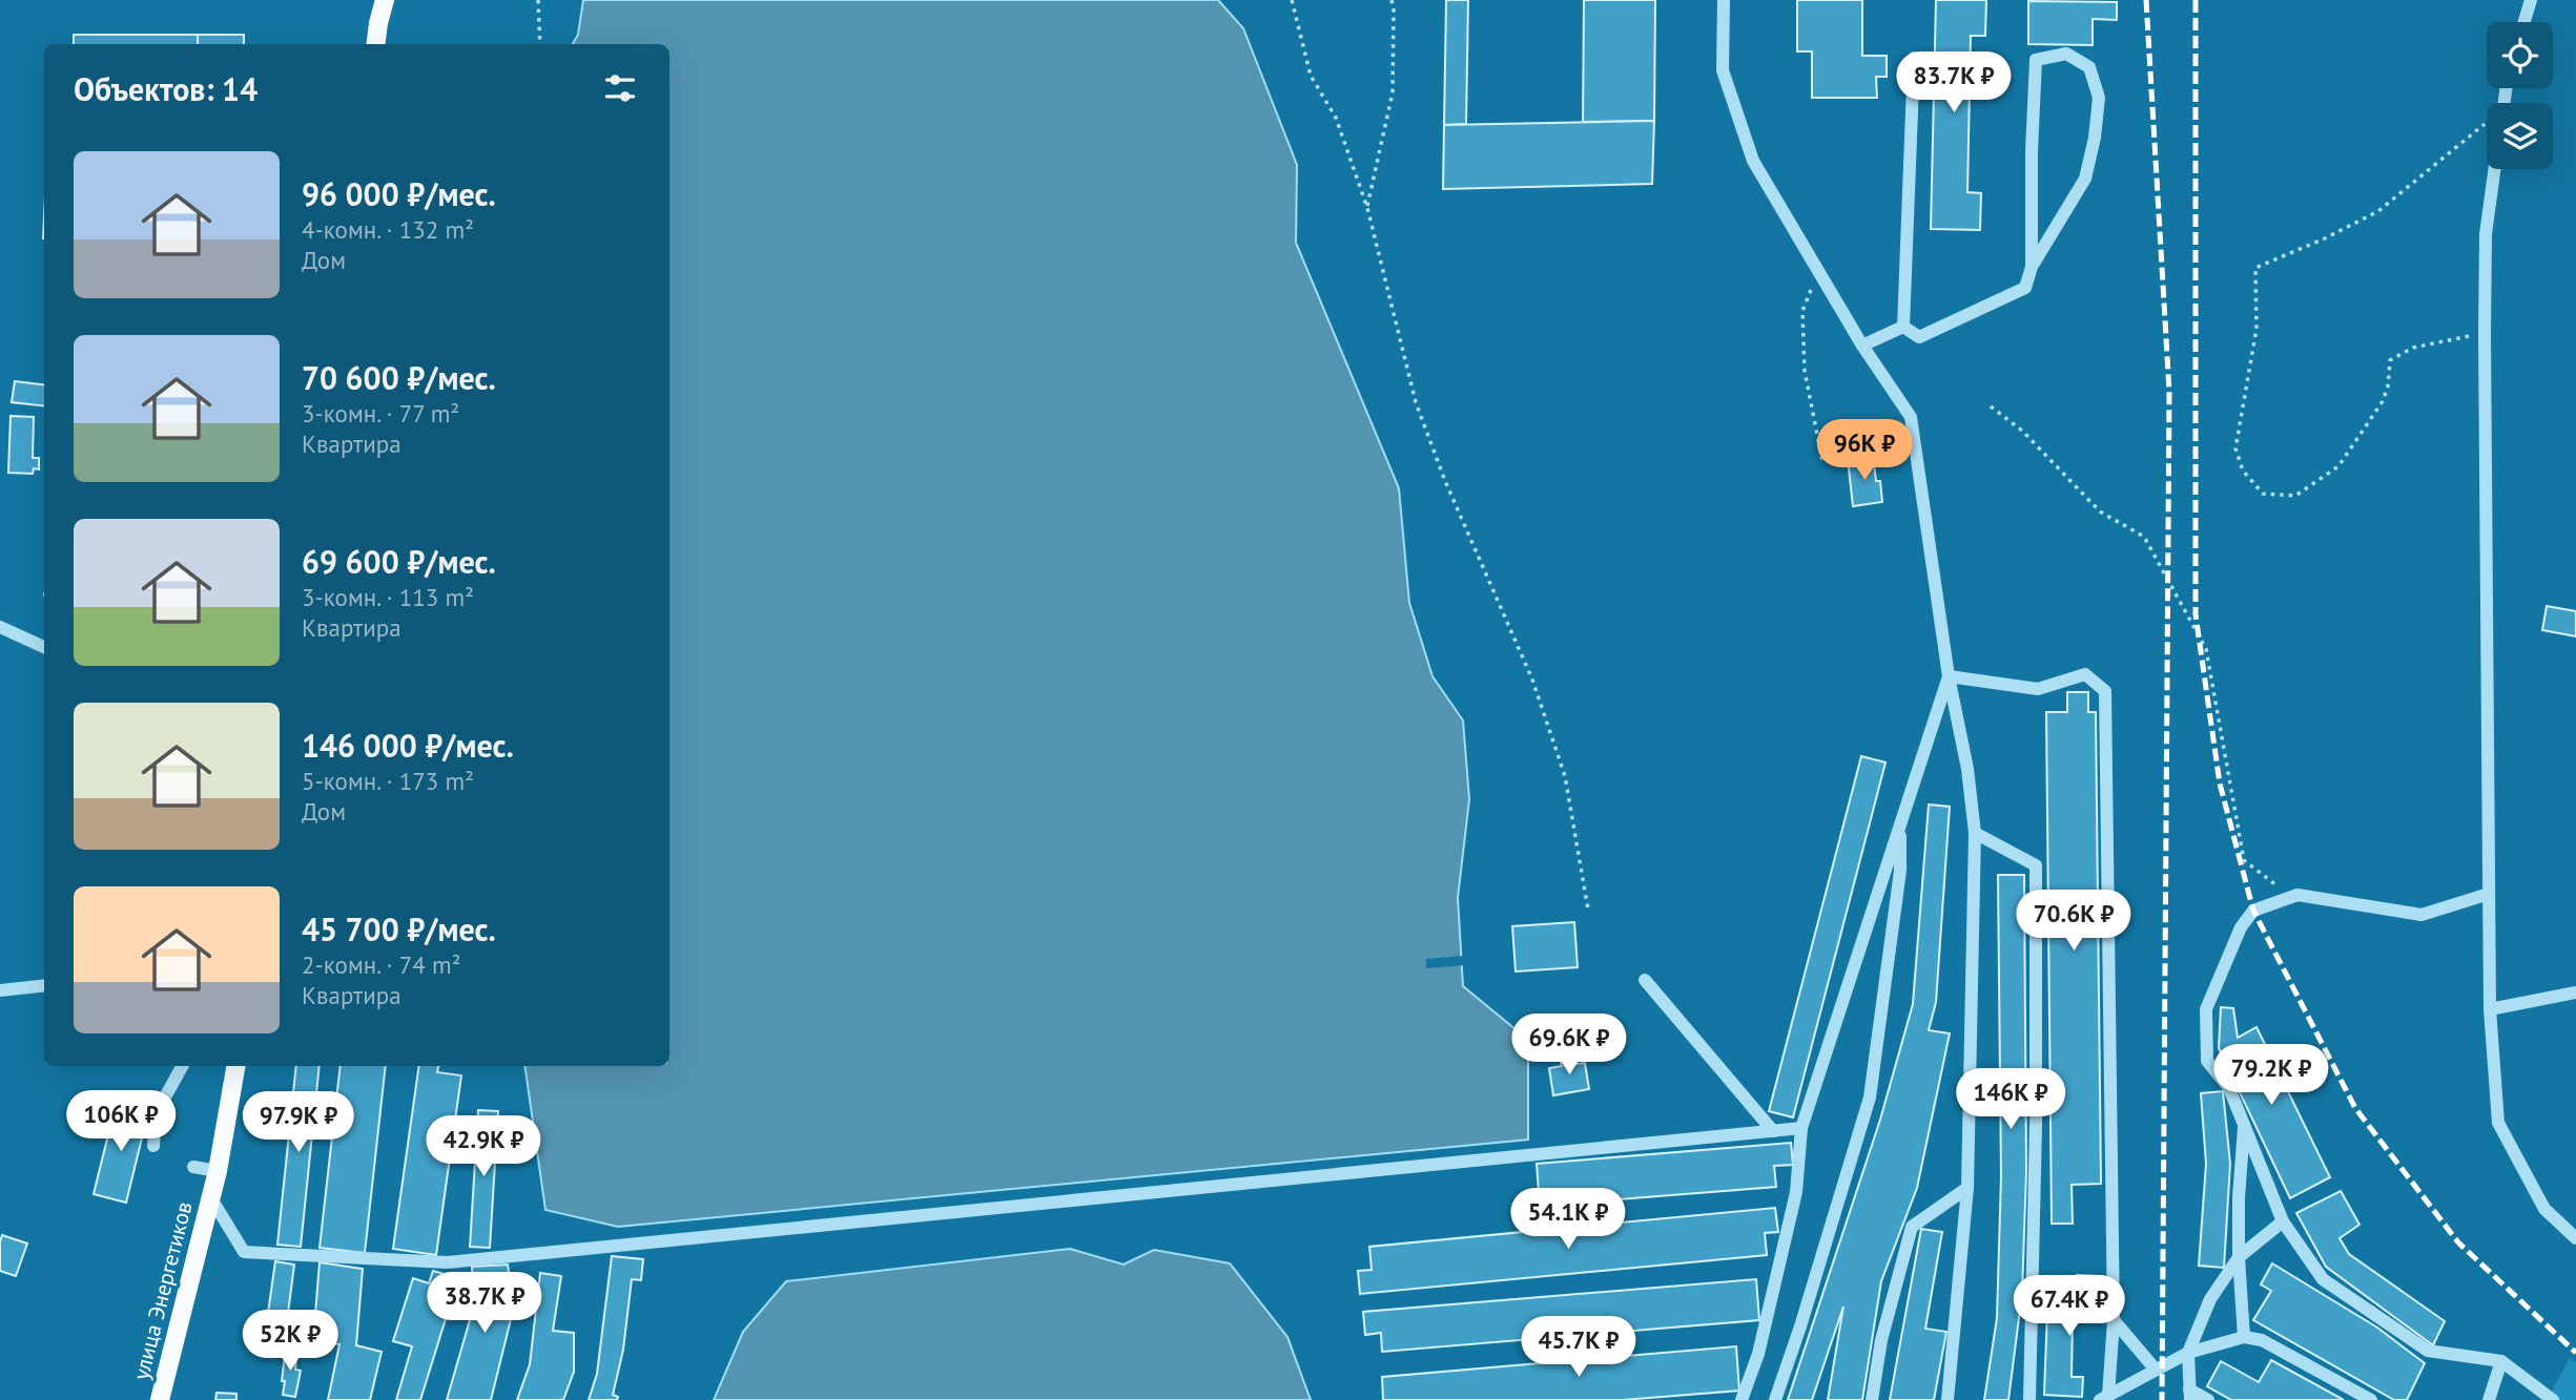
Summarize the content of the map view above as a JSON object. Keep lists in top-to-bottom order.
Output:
{
  "streets": {
    "main road": ["улица Энергетиков"]
  },
  "page": {
    "heading": "Объектов: 14",
    "price": [
      "83.7K ₽",
      "96K ₽",
      "70.6K ₽",
      "69.6K ₽",
      "79.2K ₽",
      "146K ₽",
      "106K ₽",
      "97.9K ₽",
      "42.9K ₽",
      "54.1K ₽",
      "38.7K ₽",
      "67.4K ₽",
      "52K ₽",
      "45.7K ₽"
    ],
    "list": [
      {
        "name": "96 000 ₽/мес.",
        "note": "4-комн. · 132 m² · Дом"
      },
      {
        "name": "70 600 ₽/мес.",
        "note": "3-комн. · 77 m² · Квартира"
      },
      {
        "name": "69 600 ₽/мес.",
        "note": "3-комн. · 113 m² · Квартира"
      },
      {
        "name": "146 000 ₽/мес.",
        "note": "5-комн. · 173 m² · Дом"
      },
      {
        "name": "45 700 ₽/мес.",
        "note": "2-комн. · 74 m² · Квартира"
      }
    ]
  }
}
